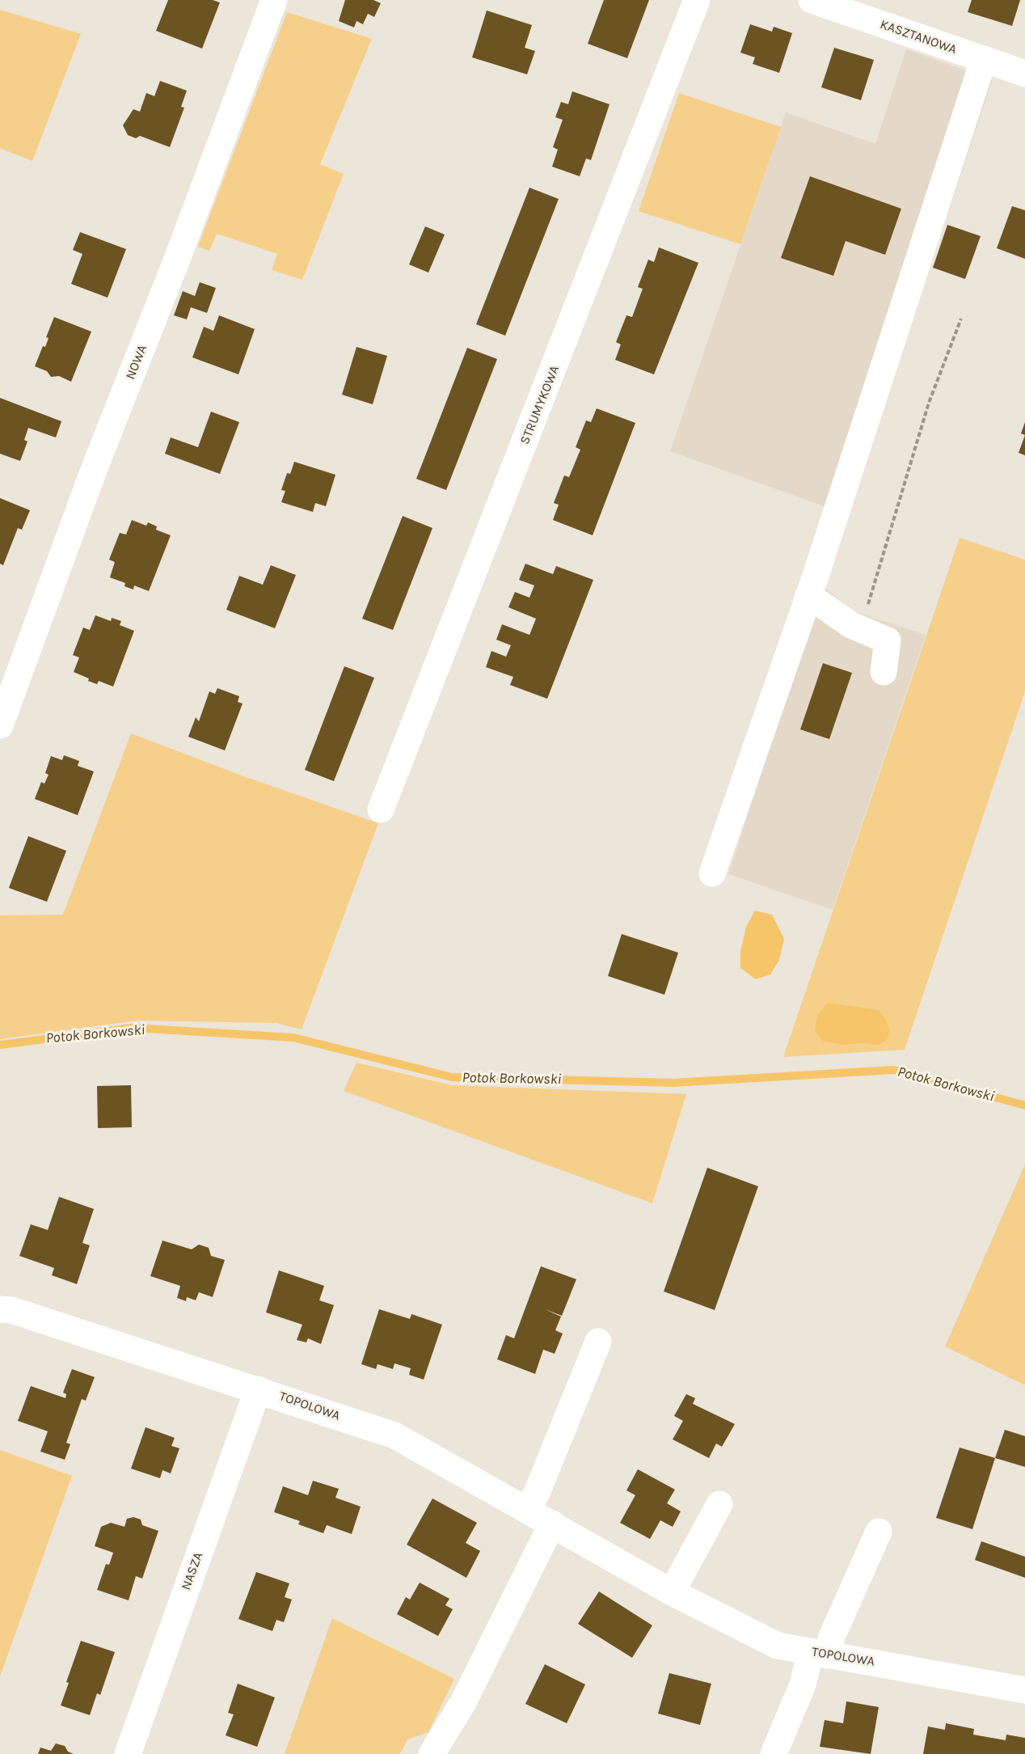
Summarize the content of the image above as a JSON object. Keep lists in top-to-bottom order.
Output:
{
  "streets": {
    "street": [
      "KASZTANOWA",
      "NOWA",
      "STRUMYKOWA",
      "TOPOLOWA",
      "NASZA"
    ]
  },
  "crossings": [
    ["TOPOLOWA", "NASZA"]
  ],
  "water": ["Potok Borkowski"]
}
